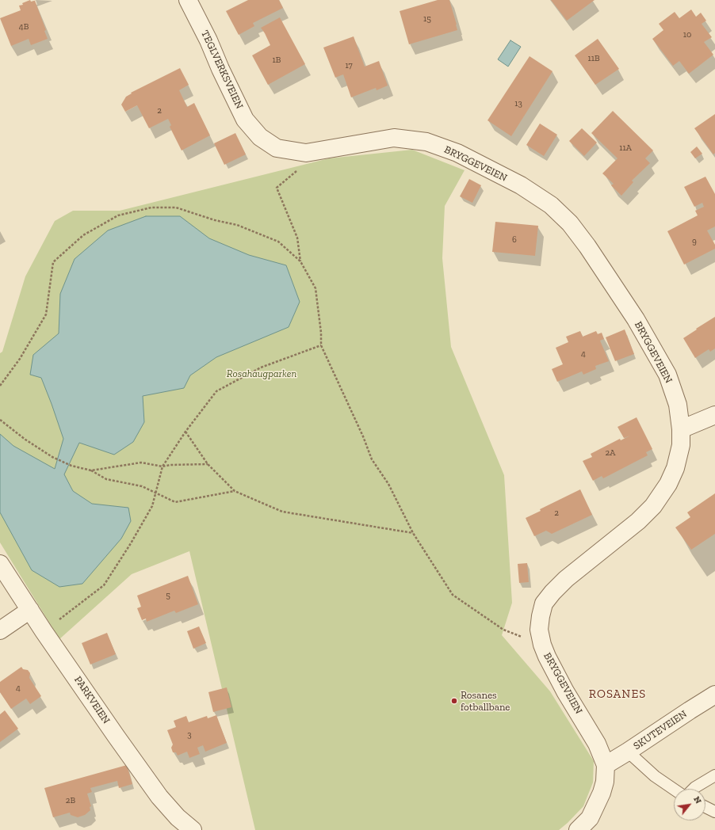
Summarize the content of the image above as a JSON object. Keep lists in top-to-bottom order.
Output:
{
  "streets": {
    "street": [
      "TEGLVERKSVEIEN",
      "BRYGGEVEIEN",
      "PARKVEIEN",
      "SKUTEVEIEN"
    ]
  },
  "crossings": [
    ["TEGLVERKSVEIEN", "BRYGGEVEIEN"],
    ["BRYGGEVEIEN", "SKUTEVEIEN"]
  ],
  "districts": ["ROSANES"],
  "parks": ["Rosahaugparken"],
  "places": ["Rosanes fotballbane"],
  "house_numbers": [
    "15",
    "4B",
    "10",
    "11B",
    "1B",
    "17",
    "13",
    "2",
    "11A",
    "6",
    "9",
    "4",
    "2A",
    "2",
    "5",
    "4",
    "3",
    "2B"
  ],
  "north": "top right"
}
